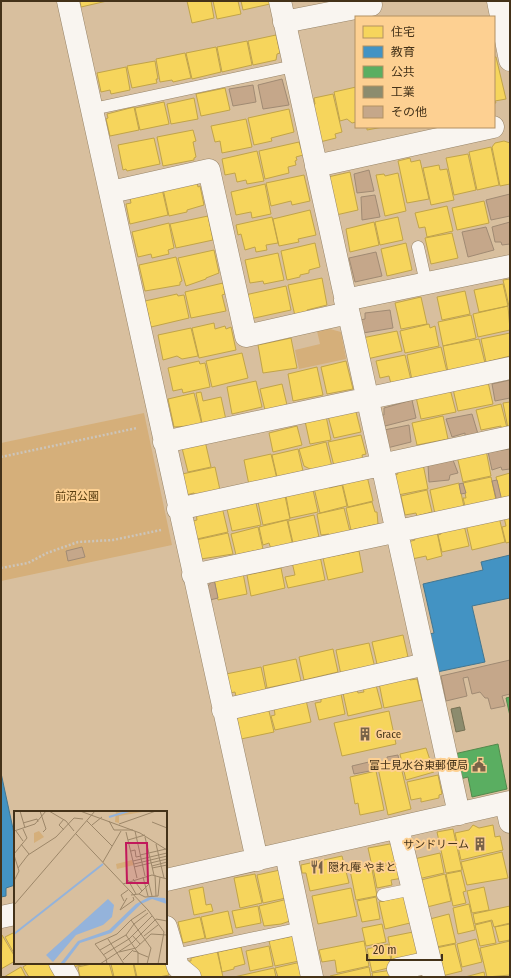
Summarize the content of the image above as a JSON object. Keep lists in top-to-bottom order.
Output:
{
  "parks": ["前沼公園"],
  "places": {
    "building": ["Grace", "サンドリーム"],
    "public building": ["富士見水谷東郵便局"],
    "restaurant": ["隠れ庵 やまと"]
  },
  "legend": [
    "住宅",
    "教育",
    "公共",
    "工業",
    "その他"
  ],
  "scale_bar": "20 m"
}
